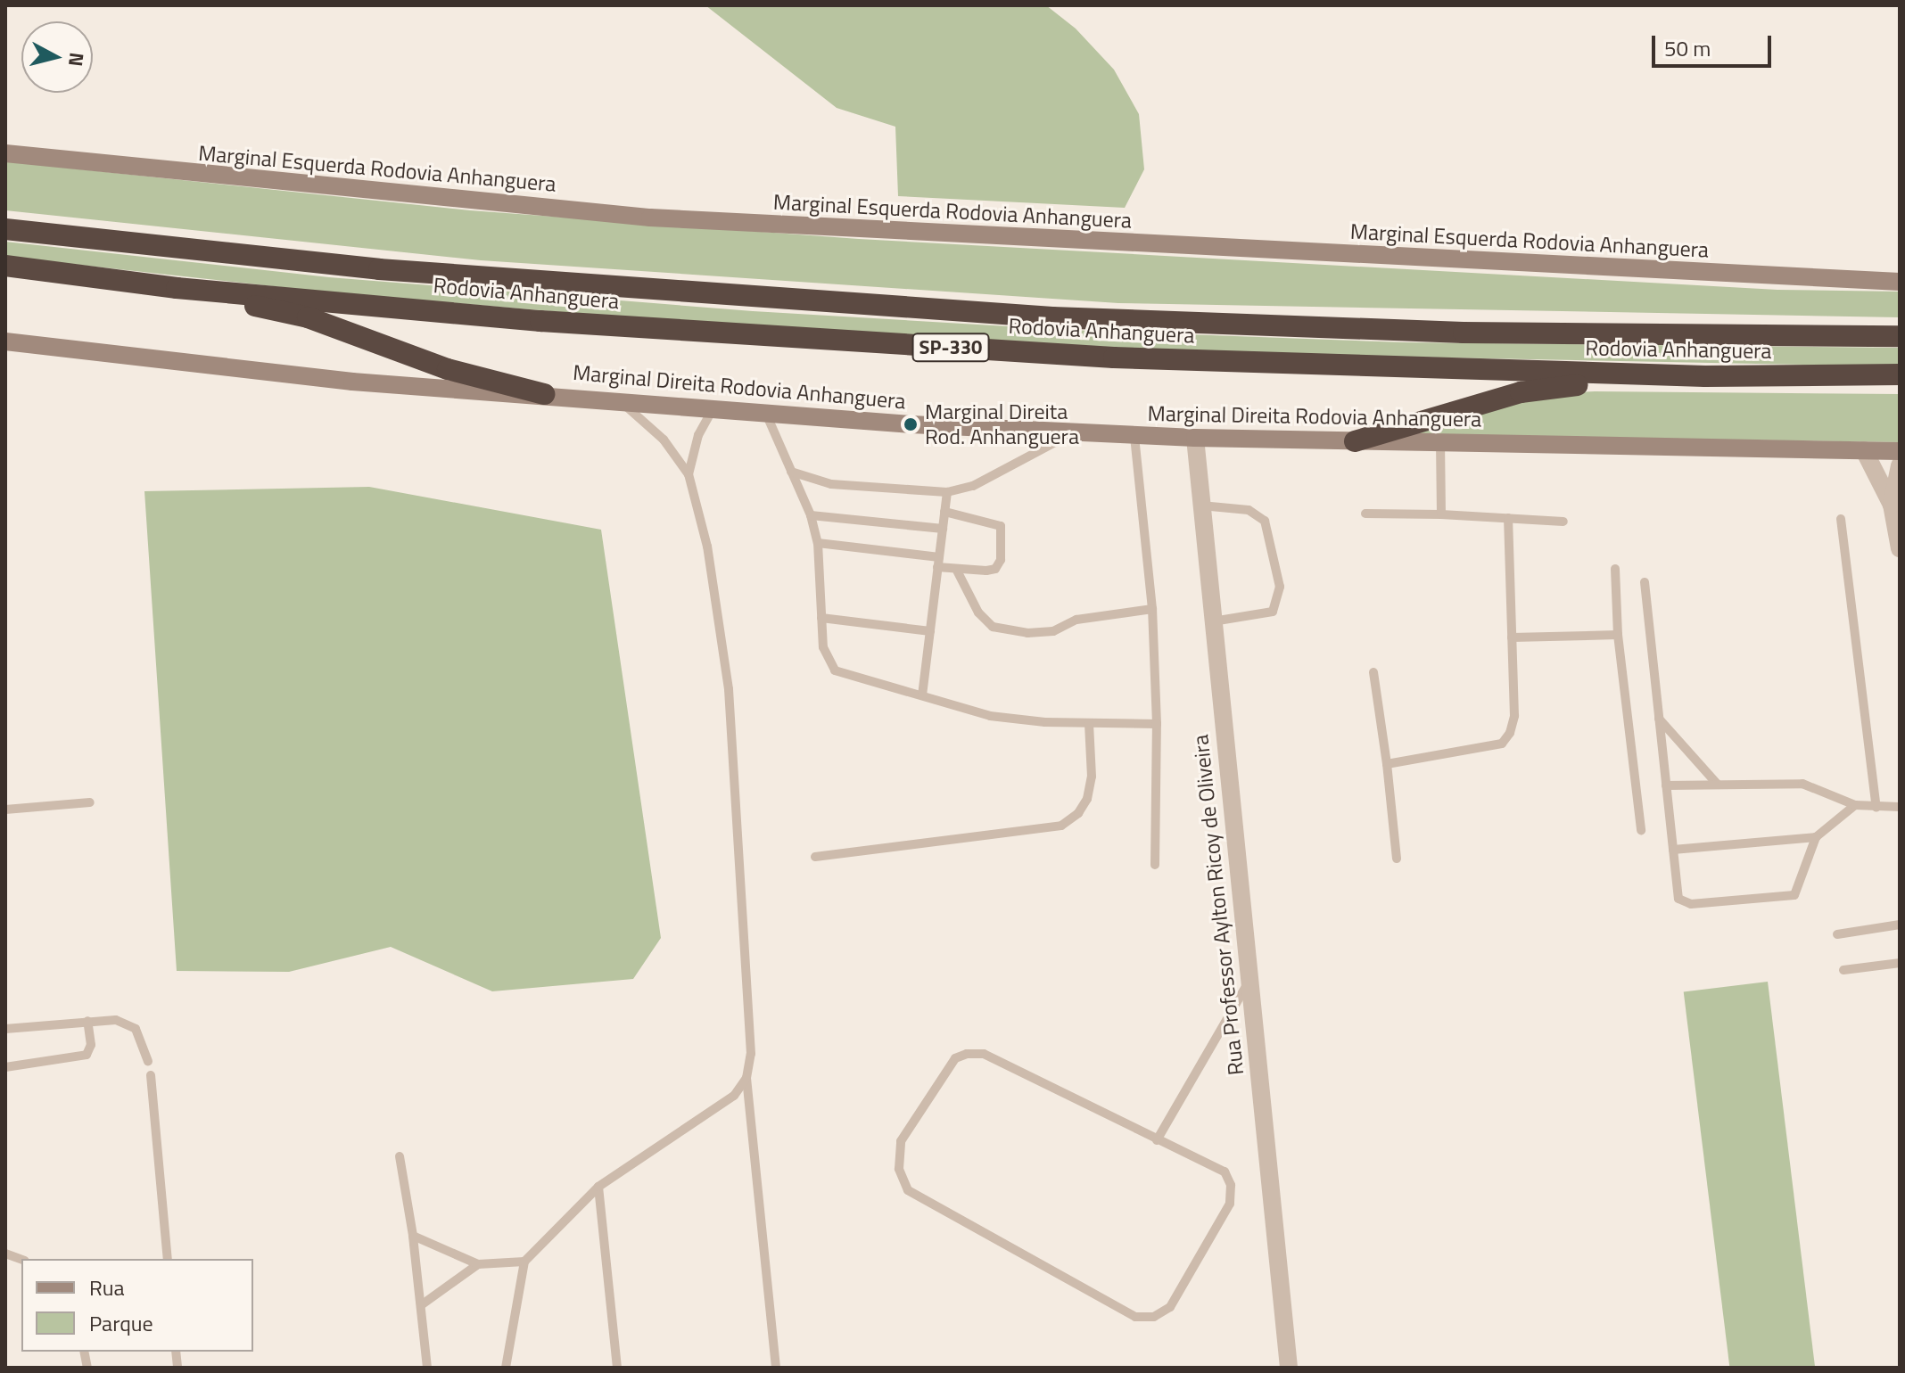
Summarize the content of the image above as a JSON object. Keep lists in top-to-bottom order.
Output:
{
  "streets": {
    "highway": ["Rodovia Anhanguera", "SP-330"],
    "street": ["Marginal Esquerda Rodovia Anhanguera", "Marginal Direita Rodovia Anhanguera", "Rua Professor Aylton Ricoy de Oliveira"]
  },
  "crossings": [
    ["Marginal Direita Rodovia Anhanguera", "Rua Professor Aylton Ricoy de Oliveira"]
  ],
  "places": ["Marginal Direita Rod. Anhanguera"],
  "legend": ["Rua", "Parque"],
  "scale_bar": "50 m",
  "north": "right"
}
